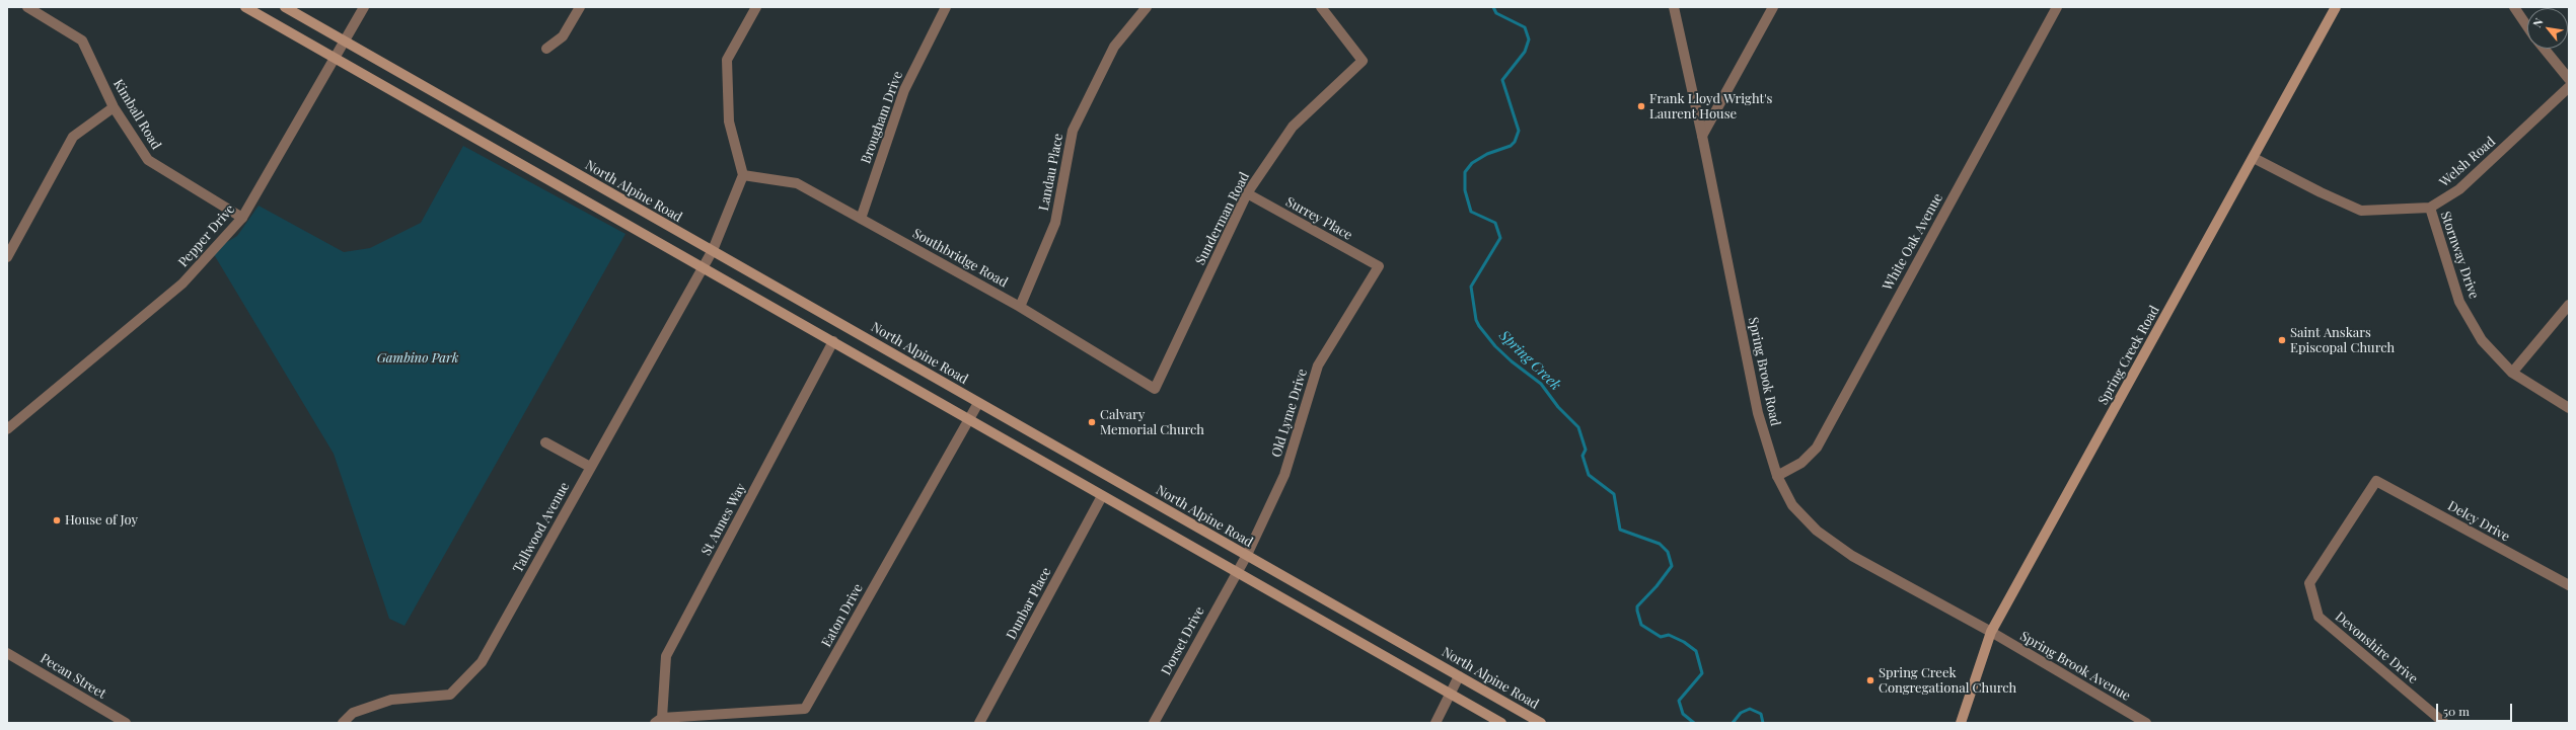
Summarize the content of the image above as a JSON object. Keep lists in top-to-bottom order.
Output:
{
  "streets": {
    "main road": ["North Alpine Road", "Spring Creek Road"],
    "street": [
      "Kimball Road",
      "Brougham Drive",
      "Welsh Road",
      "Landau Place",
      "Sunderman Road",
      "Surrey Place",
      "Pepper Drive",
      "White Oak Avenue",
      "Stornway Drive",
      "Southbridge Road",
      "Spring Brook Road",
      "Old Lyme Drive",
      "St Annes Way",
      "Delcy Drive",
      "Tallwood Avenue",
      "Dunbar Place",
      "Eaton Drive",
      "Dorset Drive",
      "Devonshire Drive",
      "Spring Brook Avenue",
      "Pecan Street"
    ]
  },
  "crossings": [
    ["Kimball Road", "Pepper Drive"],
    ["Brougham Drive", "Southbridge Road"],
    ["Welsh Road", "Stornway Drive"],
    ["Welsh Road", "Spring Creek Road"],
    ["Landau Place", "Southbridge Road"],
    ["North Alpine Road", "Pepper Drive"],
    ["North Alpine Road", "Old Lyme Drive"],
    ["North Alpine Road", "Tallwood Avenue"],
    ["North Alpine Road", "Eaton Drive"],
    ["Sunderman Road", "Surrey Place"],
    ["Sunderman Road", "Southbridge Road"],
    ["Surrey Place", "Old Lyme Drive"],
    ["White Oak Avenue", "Spring Brook Road"],
    ["Southbridge Road", "Tallwood Avenue"],
    ["Spring Creek Road", "Spring Brook Road"],
    ["Spring Creek Road", "Spring Brook Avenue"],
    ["Spring Brook Road", "Spring Brook Avenue"],
    ["Old Lyme Drive", "Dorset Drive"],
    ["St Annes Way", "Eaton Drive"],
    ["Delcy Drive", "Devonshire Drive"]
  ],
  "water": ["Spring Creek"],
  "parks": ["Gambino Park"],
  "places": [
    "Frank Lloyd Wright's Laurent House",
    "Saint Anskars Episcopal Church",
    "Calvary Memorial Church",
    "House of Joy",
    "Spring Creek Congregational Church"
  ],
  "scale_bar": "50 m",
  "north": "top left"
}
